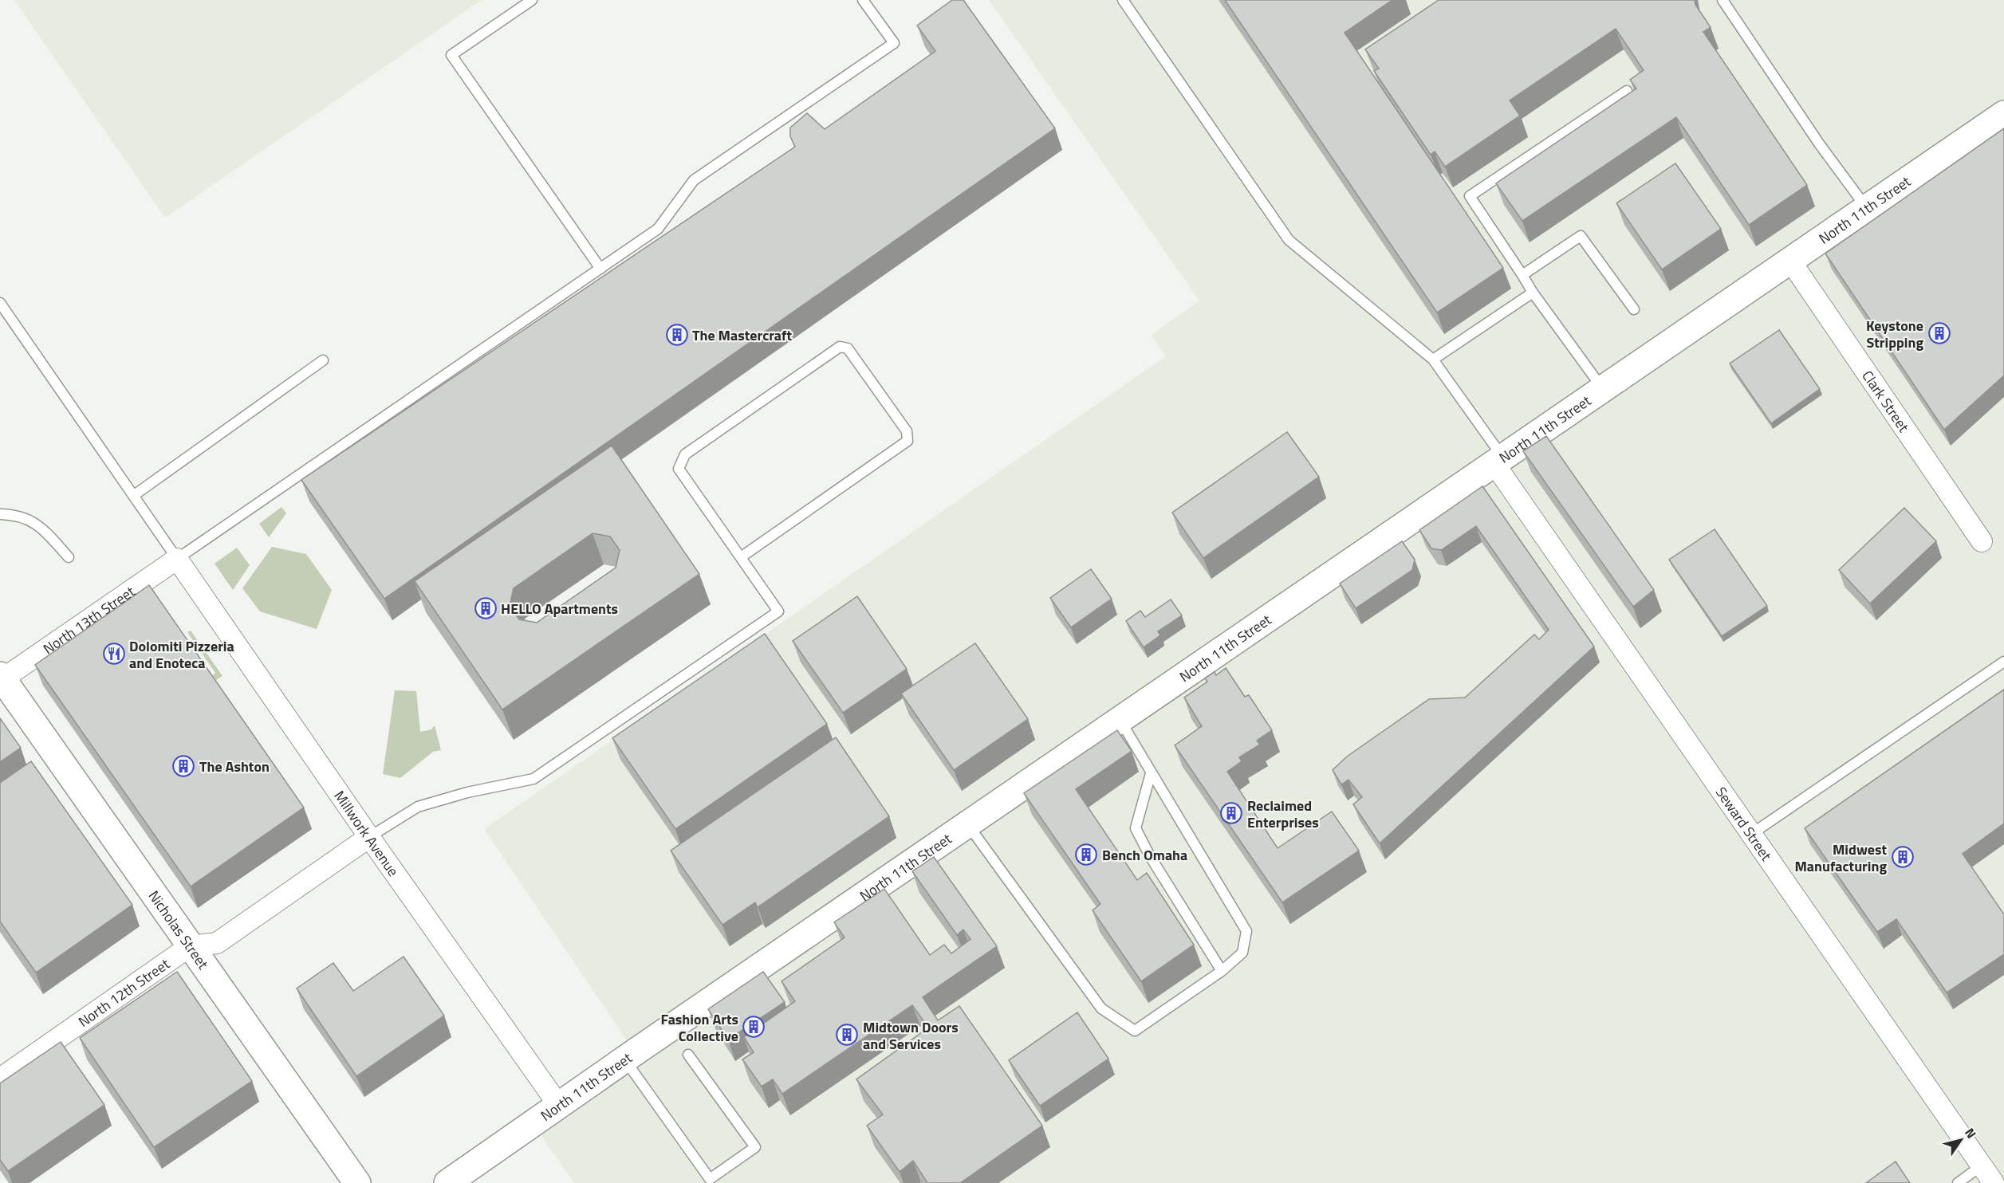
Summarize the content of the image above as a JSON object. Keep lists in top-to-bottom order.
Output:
{
  "streets": {
    "street": [
      "North 11th Street",
      "Clark Street",
      "North 13th Street",
      "Seward Street",
      "Millwork Avenue",
      "Nicholas Street",
      "North 12th Street"
    ]
  },
  "crossings": [
    ["North 11th Street", "Clark Street"],
    ["North 11th Street", "Seward Street"],
    ["North 11th Street", "Millwork Avenue"],
    ["North 13th Street", "Millwork Avenue"],
    ["North 13th Street", "Nicholas Street"],
    ["Millwork Avenue", "North 12th Street"],
    ["Nicholas Street", "North 12th Street"]
  ],
  "places": {
    "building": [
      "Keystone Stripping",
      "The Mastercraft",
      "HELLO Apartments",
      "The Ashton",
      "Reclaimed Enterprises",
      "Bench Omaha",
      "Midwest Manufacturing",
      "Fashion Arts Collective",
      "Midtown Doors and Services"
    ],
    "restaurant": ["Dolomiti Pizzeria and Enoteca"]
  },
  "north": "top right"
}
